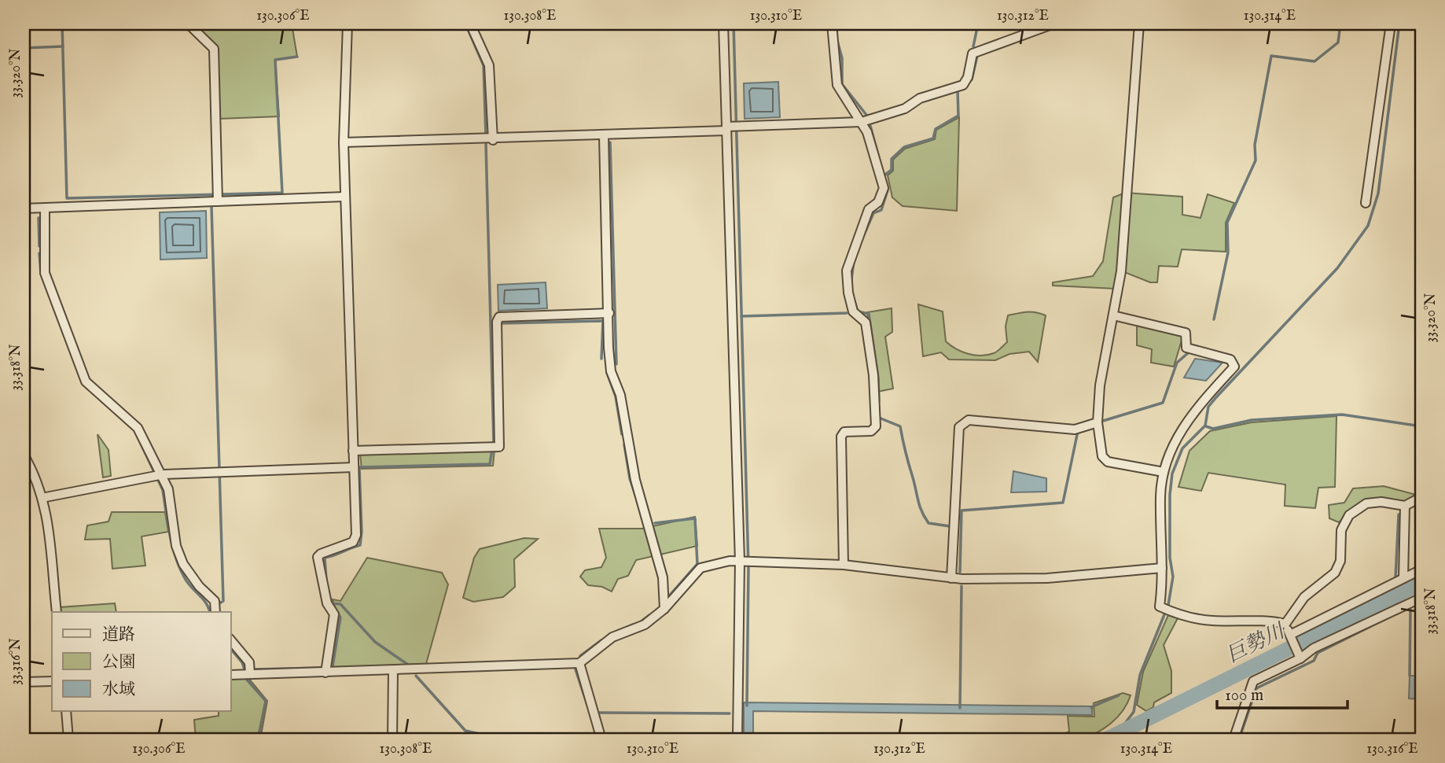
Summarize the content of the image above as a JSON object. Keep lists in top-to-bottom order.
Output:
{
  "water": ["巨勢川"],
  "legend": ["道路", "公園", "水域"],
  "scale_bar": "100 m",
  "coordinates": [
    "130.306°E",
    "130.308°E",
    "130.310°E",
    "130.312°E",
    "130.314°E",
    "33.320°N",
    "33.318°N",
    "33.316°N",
    "130.316°E"
  ]
}
